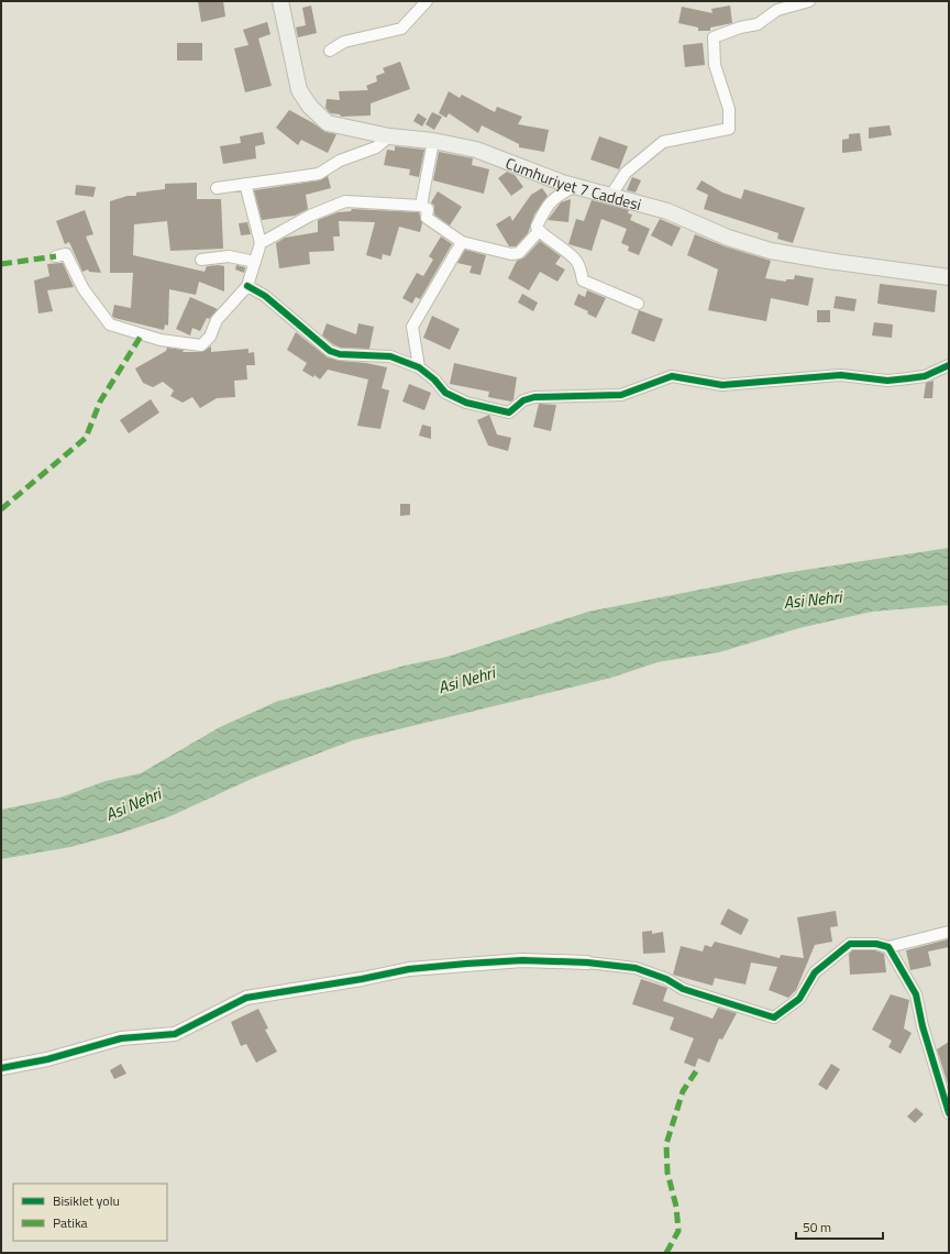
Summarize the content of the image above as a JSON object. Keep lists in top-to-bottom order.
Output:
{
  "streets": {
    "main road": ["Cumhuriyet 7 Caddesi"]
  },
  "water": ["Asi Nehri"],
  "legend": ["Bisiklet yolu", "Patika"],
  "scale_bar": "50 m"
}
